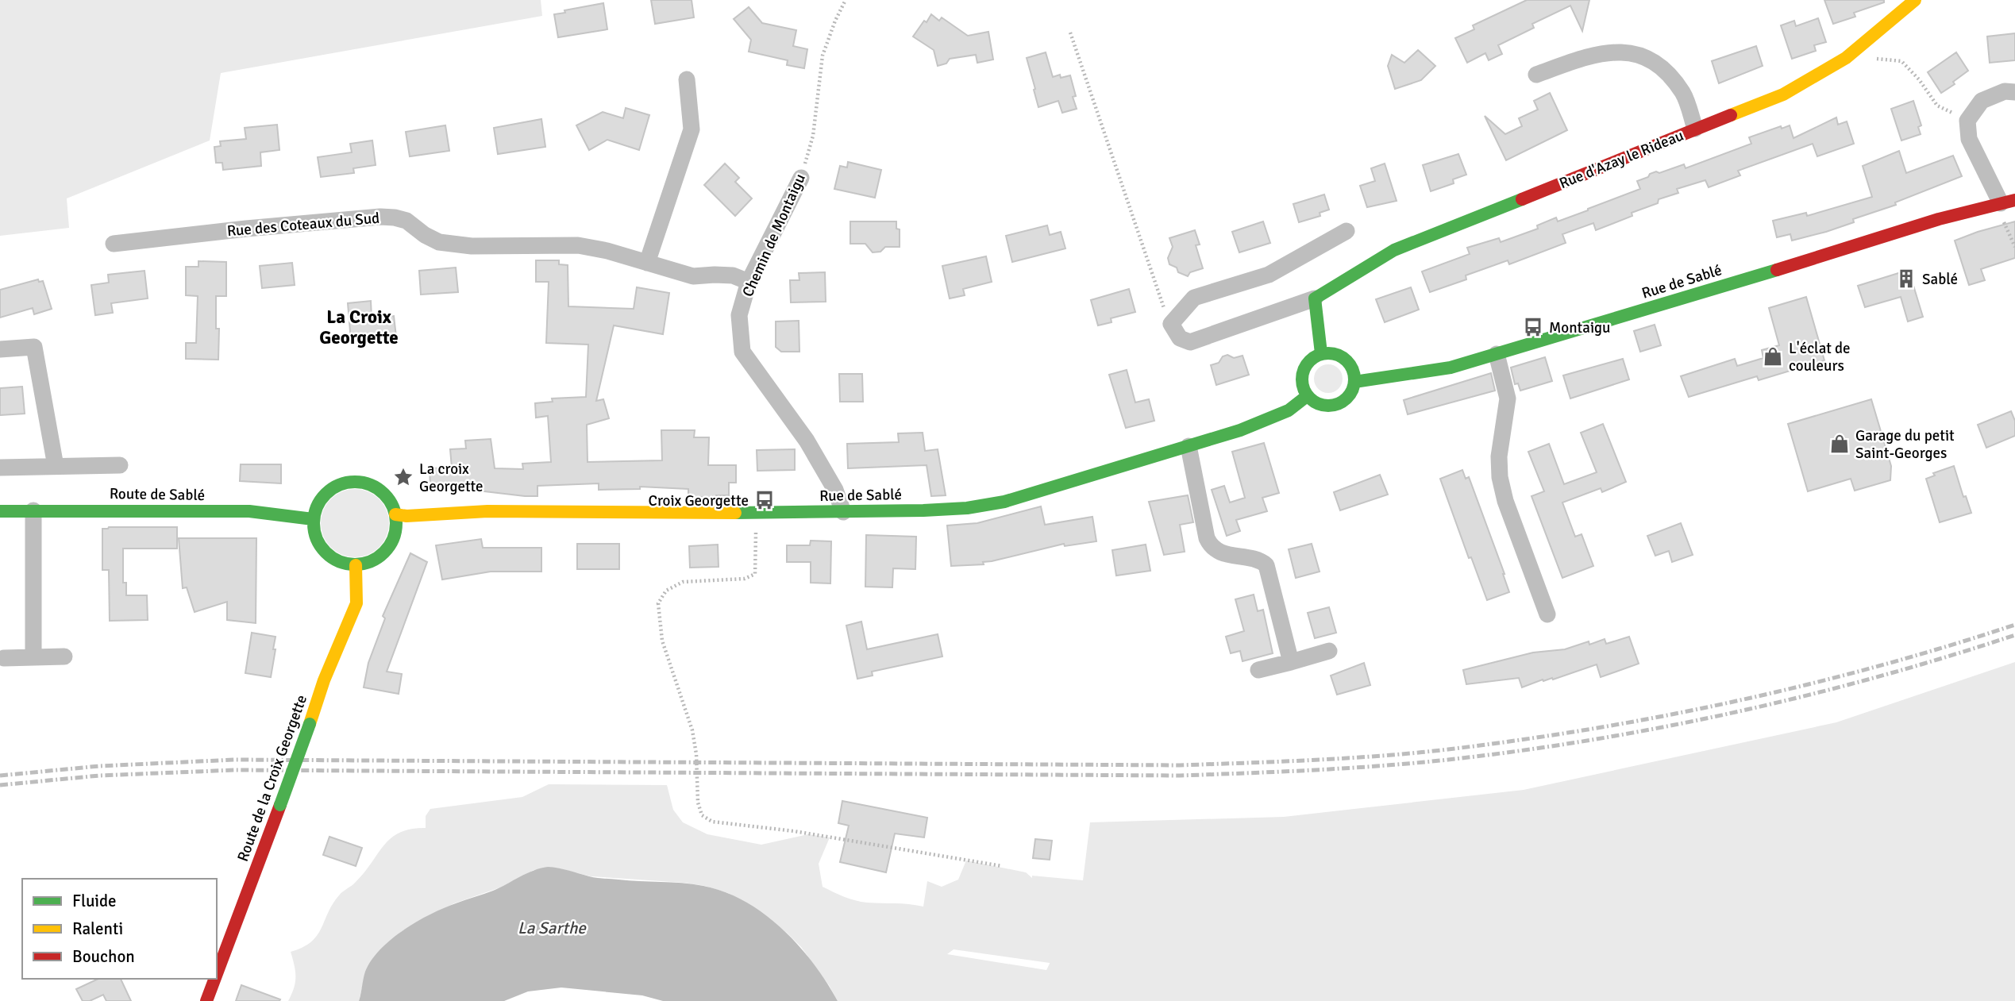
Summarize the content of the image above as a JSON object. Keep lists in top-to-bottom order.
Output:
{
  "streets": {
    "main road": [
      "Rue d'Azay le Rideau",
      "Rue de Sablé",
      "Route de Sablé",
      "Route de la Croix Georgette"
    ],
    "street": ["Rue des Coteaux du Sud", "Chemin de Montaigu"]
  },
  "crossings": [
    ["Rue des Coteaux du Sud", "Chemin de Montaigu"],
    ["Chemin de Montaigu", "Rue de Sablé"],
    ["Rue de Sablé", "Route de Sablé"],
    ["Rue de Sablé", "Route de la Croix Georgette"],
    ["Route de Sablé", "Route de la Croix Georgette"]
  ],
  "districts": ["La Croix Georgette"],
  "water": ["La Sarthe"],
  "places": {
    "building": ["Sablé"],
    "bus stop": ["Montaigu", "Croix Georgette"],
    "shop": ["L'éclat de couleurs", "Garage du petit Saint-Georges"],
    "place": ["La croix Georgette"]
  },
  "legend": ["Fluide", "Ralenti", "Bouchon"]
}
